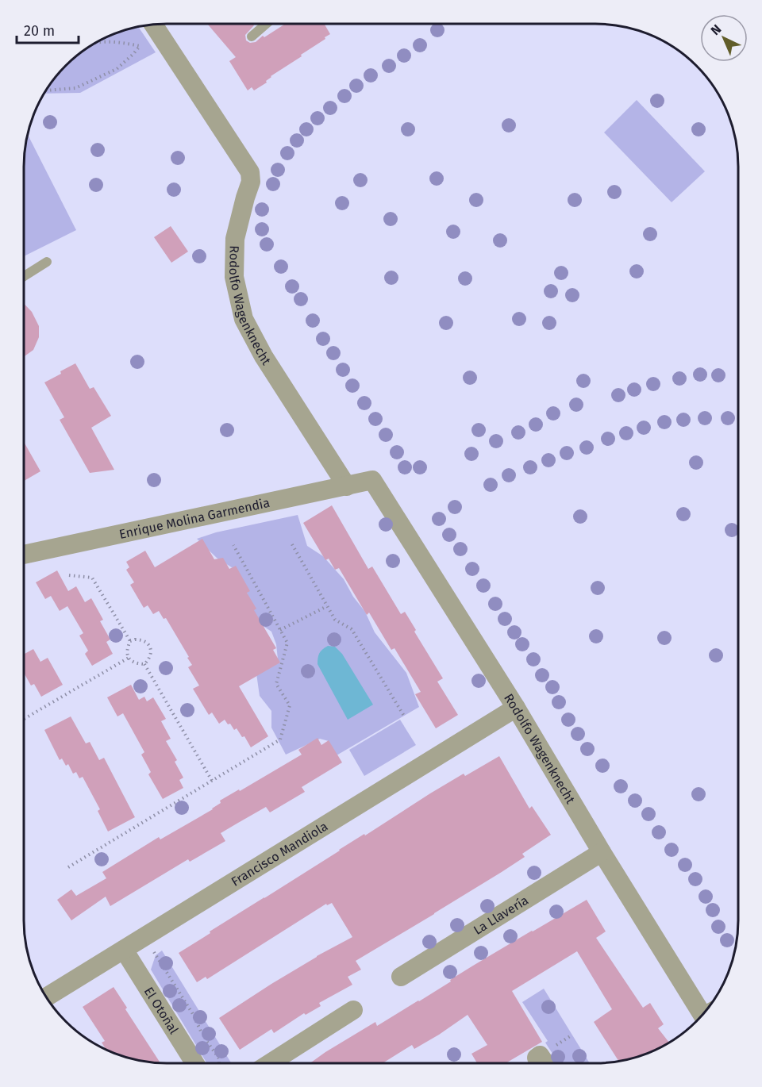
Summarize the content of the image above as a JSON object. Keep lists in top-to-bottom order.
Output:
{
  "streets": {
    "street": [
      "Rodolfo Wagenknecht",
      "Enrique Molina Garmendia",
      "Francisco Mandiola",
      "La Llavería",
      "El Otoñal"
    ]
  },
  "crossings": [
    ["Rodolfo Wagenknecht", "Enrique Molina Garmendia"],
    ["Rodolfo Wagenknecht", "Francisco Mandiola"],
    ["Rodolfo Wagenknecht", "La Llavería"],
    ["Francisco Mandiola", "El Otoñal"]
  ],
  "scale_bar": "20 m",
  "north": "top left"
}
